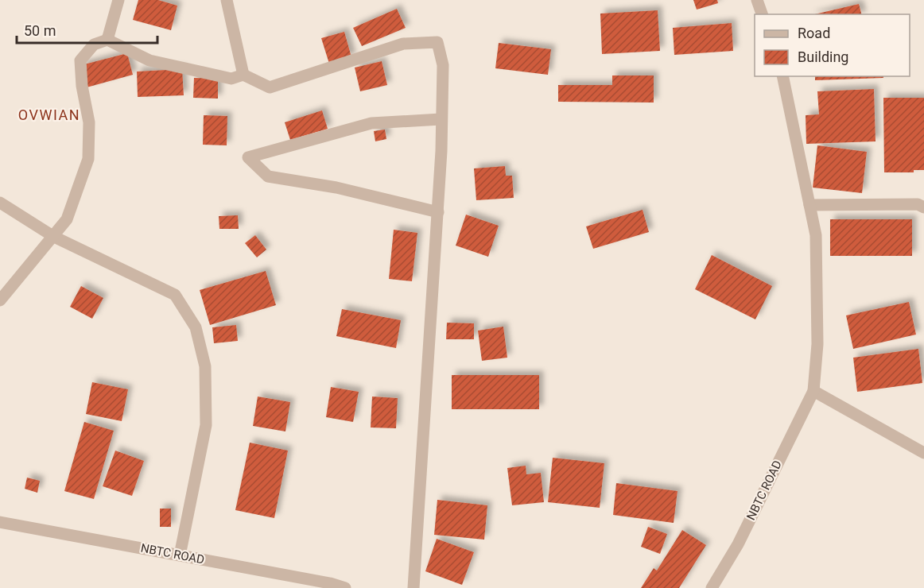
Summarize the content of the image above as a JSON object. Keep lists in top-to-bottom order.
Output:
{
  "streets": {
    "street": ["NBTC ROAD"]
  },
  "districts": ["OVWIAN"],
  "legend": ["Road", "Building"],
  "scale_bar": "50 m"
}
